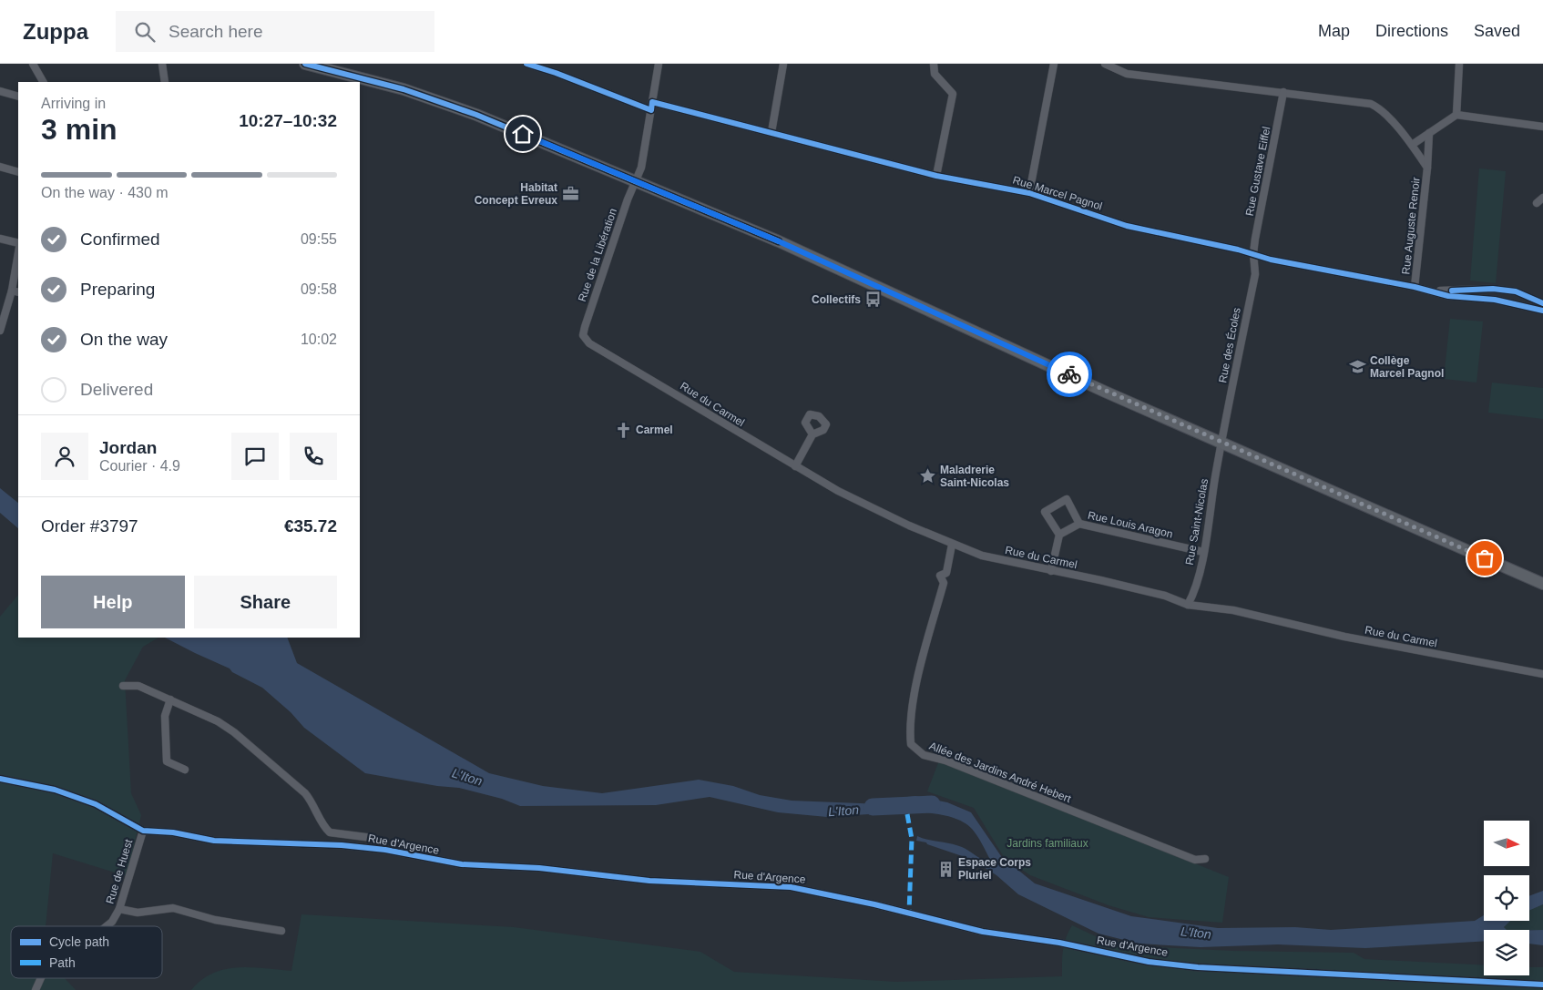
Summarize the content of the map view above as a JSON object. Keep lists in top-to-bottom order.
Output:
{
  "streets": {
    "street": [
      "Rue Gustave Eiffel",
      "Rue Marcel Pagnol",
      "Rue Auguste Renoir",
      "Rue de la Libération",
      "Rue des Écoles",
      "Rue du Carmel",
      "Rue Saint-Nicolas",
      "Rue Louis Aragon",
      "Allée des Jardins André Hebert",
      "Rue d'Argence",
      "Rue de Huest"
    ]
  },
  "crossings": [
    ["Rue Gustave Eiffel", "Rue Marcel Pagnol"],
    ["Rue Gustave Eiffel", "Rue Auguste Renoir"],
    ["Rue Gustave Eiffel", "Rue des Écoles"],
    ["Rue Marcel Pagnol", "Rue Auguste Renoir"],
    ["Rue Marcel Pagnol", "Rue de la Libération"],
    ["Rue Marcel Pagnol", "Rue des Écoles"],
    ["Rue de la Libération", "Rue du Carmel"],
    ["Rue des Écoles", "Rue Saint-Nicolas"],
    ["Rue du Carmel", "Rue Saint-Nicolas"],
    ["Rue du Carmel", "Allée des Jardins André Hebert"],
    ["Rue Saint-Nicolas", "Rue Louis Aragon"],
    ["Rue d'Argence", "Rue de Huest"]
  ],
  "water": ["L'Iton"],
  "parks": ["Jardins familiaux"],
  "places": {
    "office": ["Habitat Concept Evreux"],
    "bus stop": ["Collectifs"],
    "school or university": ["Collège Marcel Pagnol"],
    "church": ["Carmel"],
    "place": ["Maladrerie Saint-Nicolas"],
    "building": ["Espace Corps Pluriel"]
  },
  "legend": ["Cycle path", "Path"],
  "north": "right",
  "page": {
    "header": "Zuppa",
    "search": "Search here",
    "nav": ["Map", "Directions", "Saved"],
    "heading": ["3 min", "Arriving in", "10:27–10:32"],
    "panel": [
      "Jordan",
      "Courier · 4.9",
      "Order #3797",
      "€35.72"
    ],
    "bar": "On the way · 430 m",
    "list": [
      ["Confirmed", "09:55"],
      ["Preparing", "09:58"],
      ["On the way", "10:02"],
      "Delivered"
    ],
    "buttons": ["Help", "Share"]
  }
}
